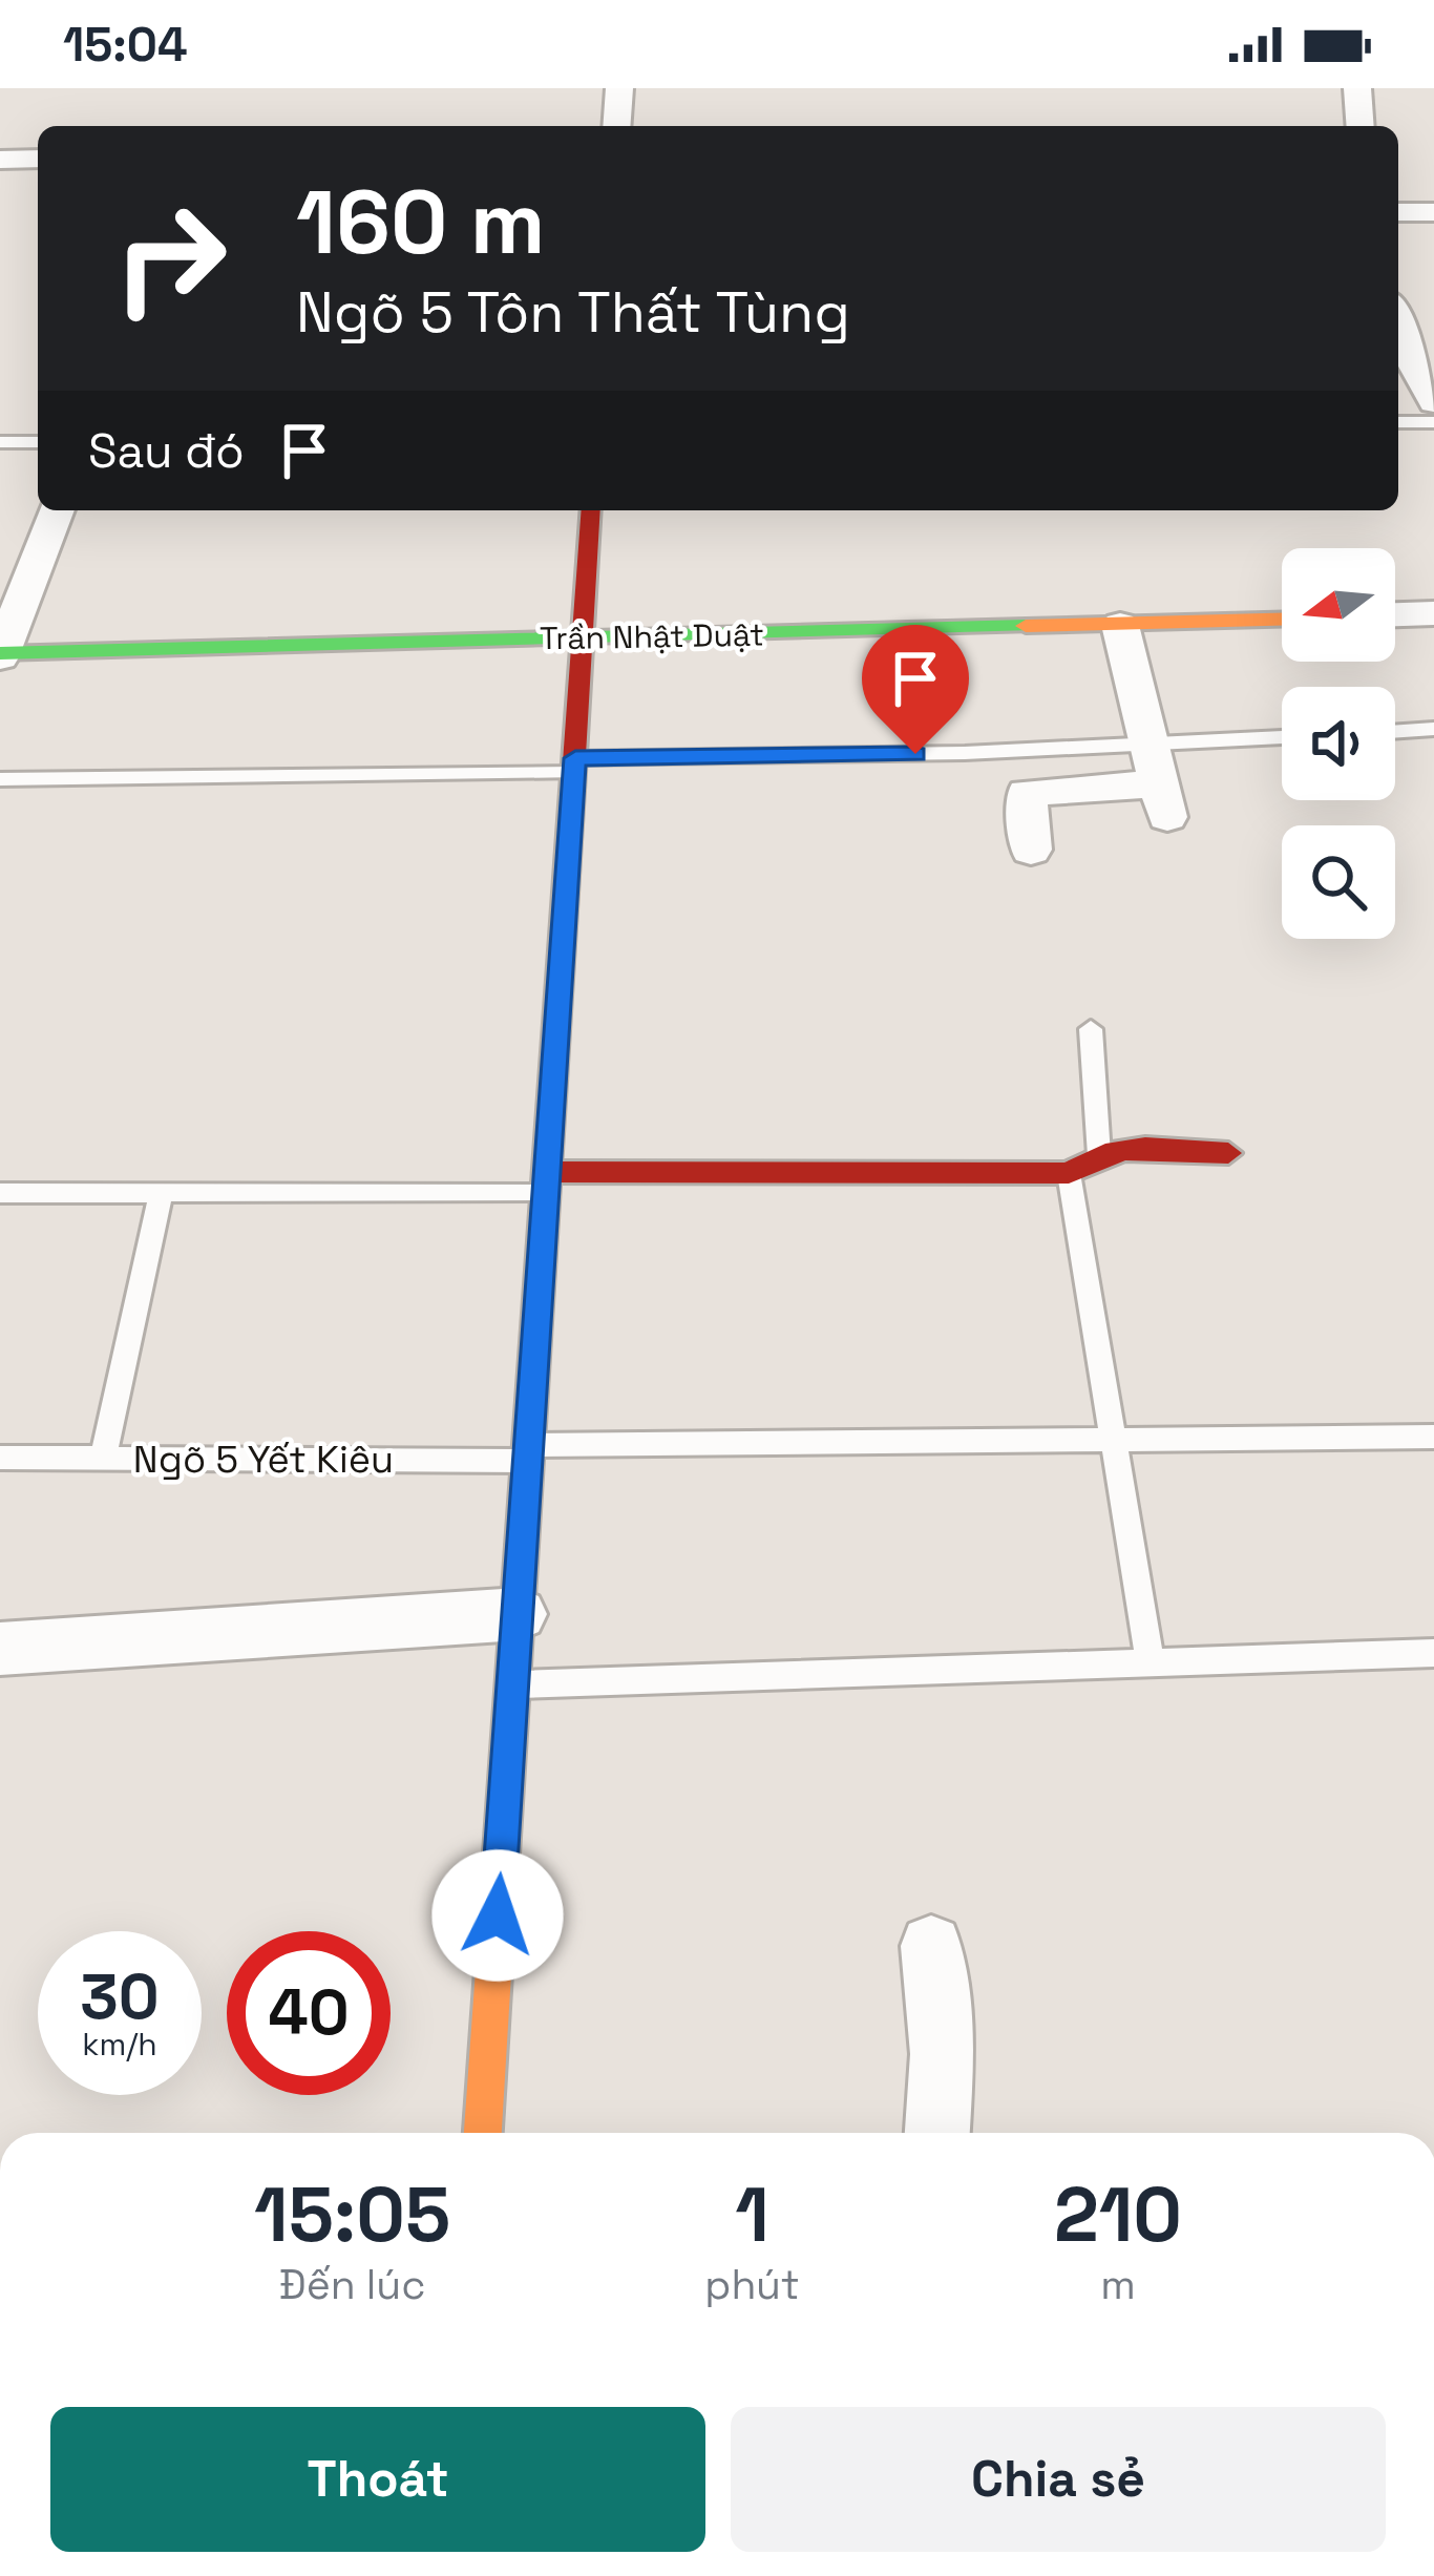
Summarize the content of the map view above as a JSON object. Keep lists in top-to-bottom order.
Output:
{
  "streets": {
    "street": ["Trần Nhật Duật"],
    "lane": ["Ngõ 5 Yết Kiêu"]
  },
  "north": "left",
  "page": {
    "status": "15:04",
    "turn": ["160 m", "Ngõ 5 Tôn Thất Tùng"],
    "then": "Sau đó",
    "speed": "30 km/h",
    "limit": "40",
    "eta": [
      "15:05",
      "Đến lúc",
      "1",
      "phút",
      "210",
      "m"
    ],
    "buttons": ["Thoát", "Chia sẻ"]
  }
}
